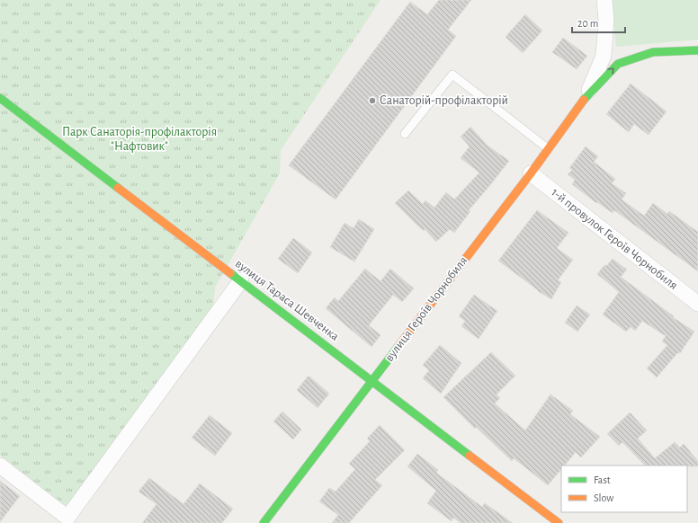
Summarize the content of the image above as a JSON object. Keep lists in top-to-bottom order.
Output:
{
  "streets": {
    "street": ["1-й провулок Героїв Чорнобиля", "вулиця Тараса Шевченка", "вулиця Героїв Чорнобиля"]
  },
  "crossings": [
    ["1-й провулок Героїв Чорнобиля", "вулиця Героїв Чорнобиля"],
    ["вулиця Тараса Шевченка", "вулиця Героїв Чорнобиля"]
  ],
  "parks": ["Парк Санаторія-профілакторія \"Нафтовик\""],
  "places": ["Санаторій-профілакторій"],
  "legend": ["Fast", "Slow"],
  "scale_bar": "20 m"
}
